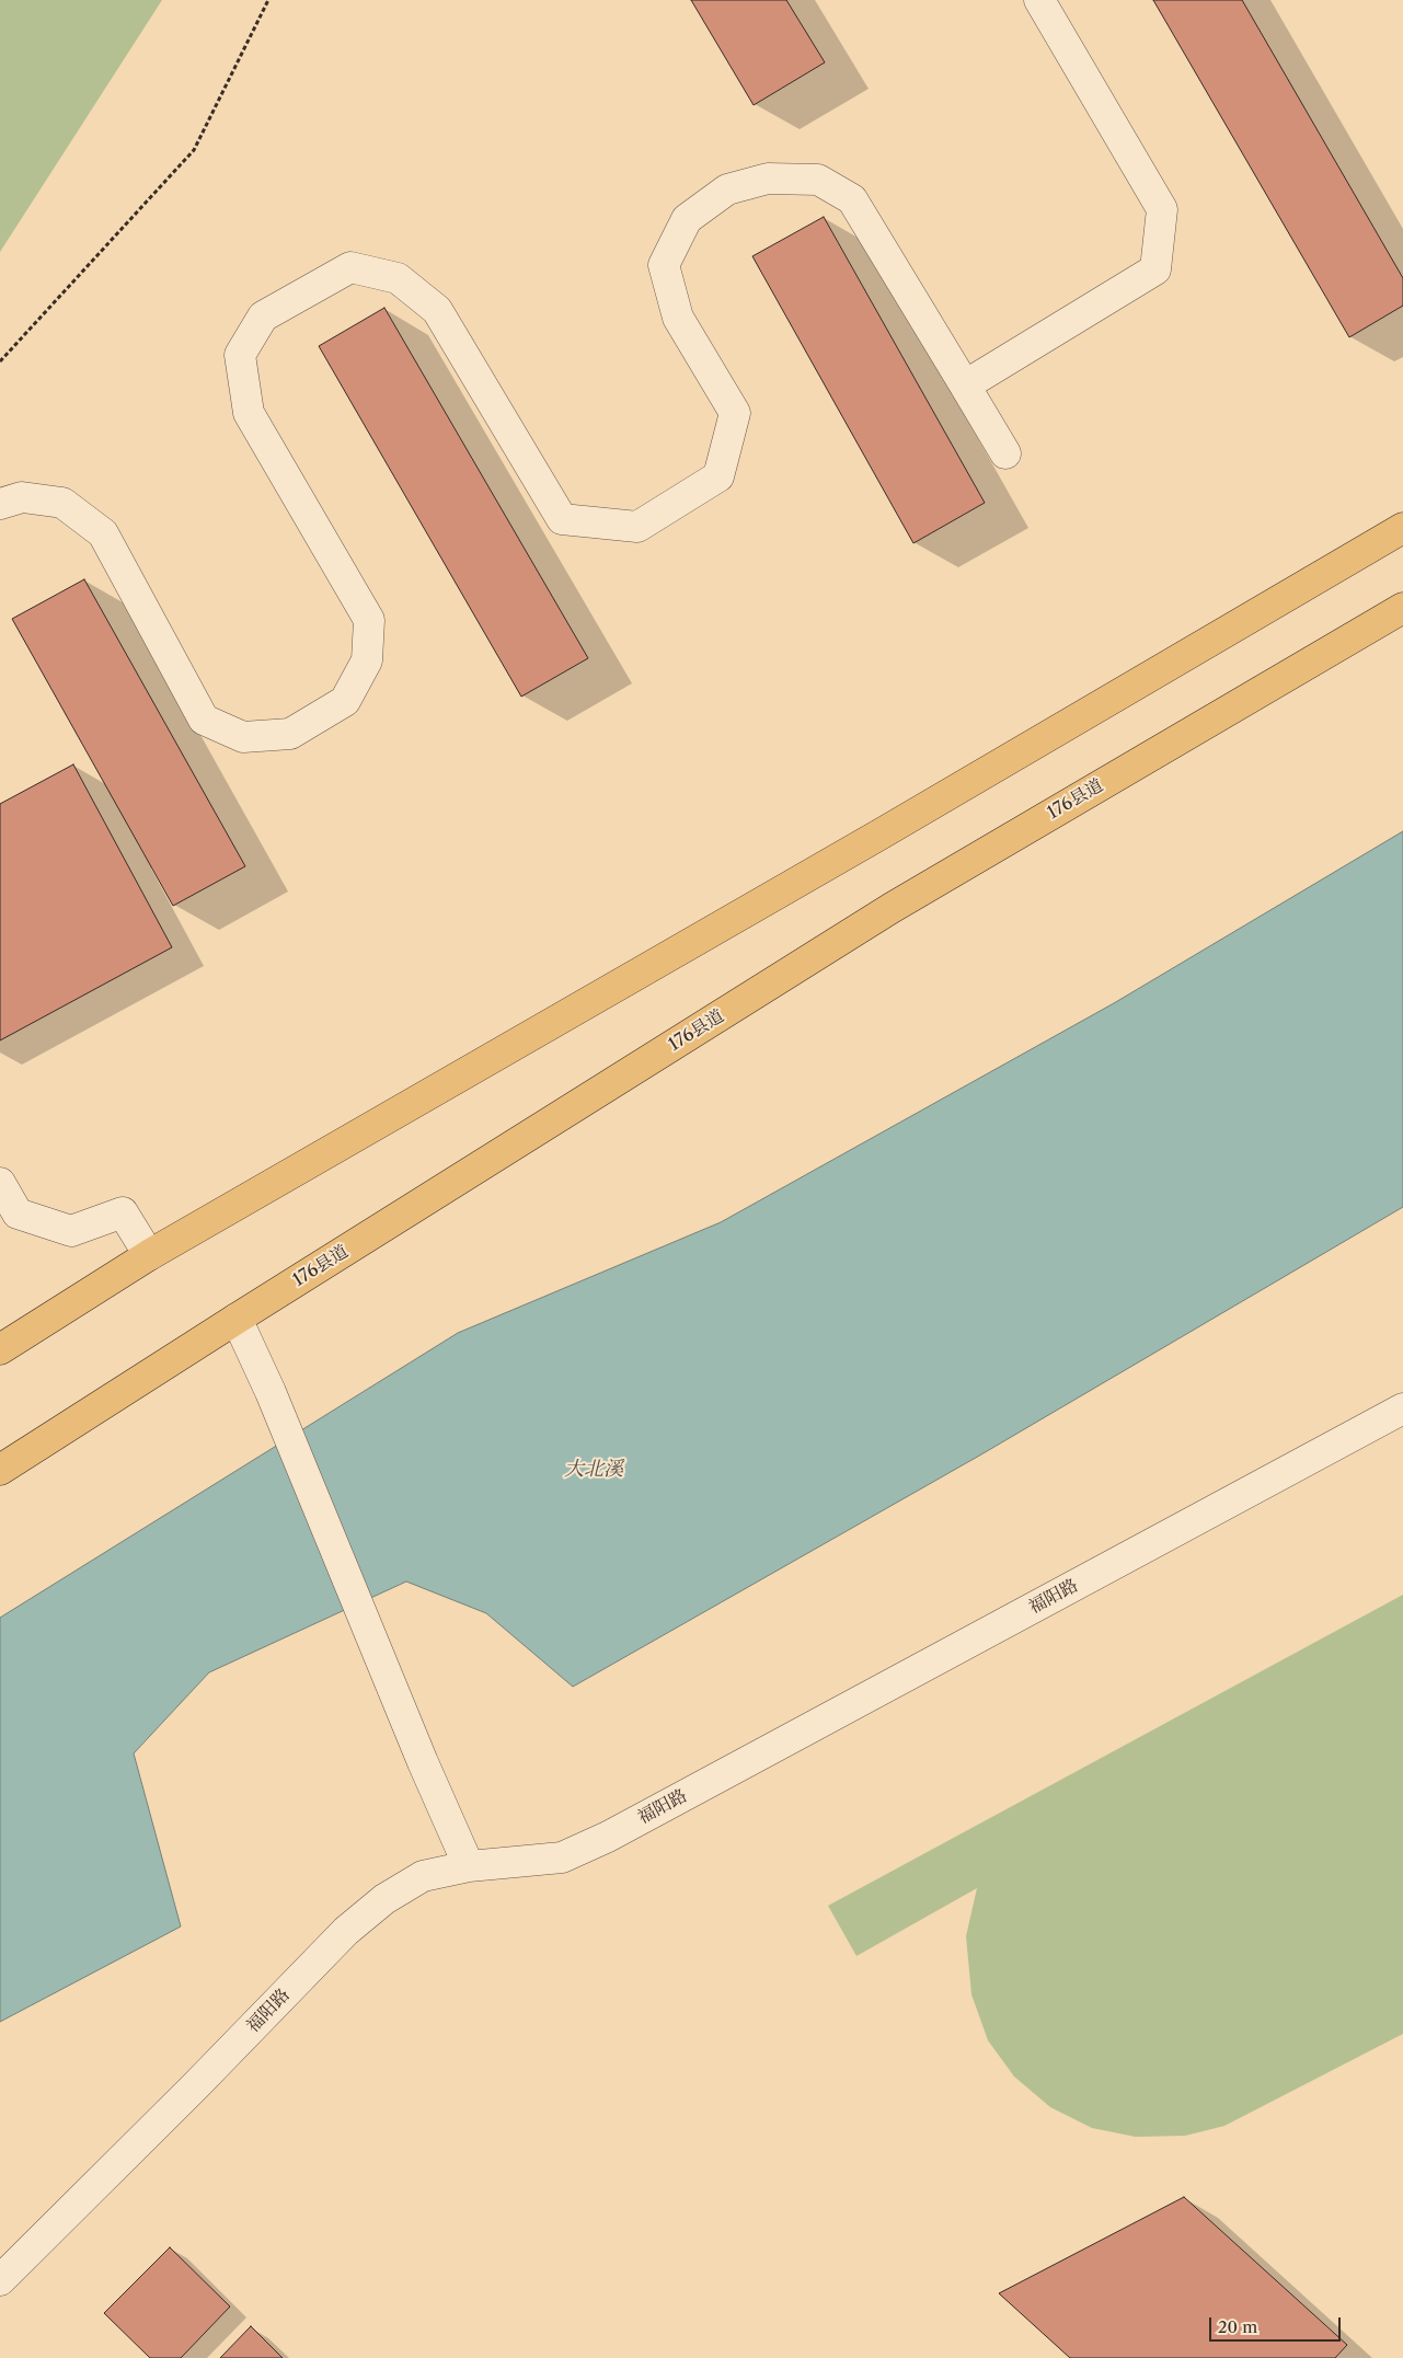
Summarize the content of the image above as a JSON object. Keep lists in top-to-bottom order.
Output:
{
  "streets": {
    "main road": ["176县道"],
    "street": ["福阳路"]
  },
  "water": ["大北溪"],
  "scale_bar": "20 m"
}
